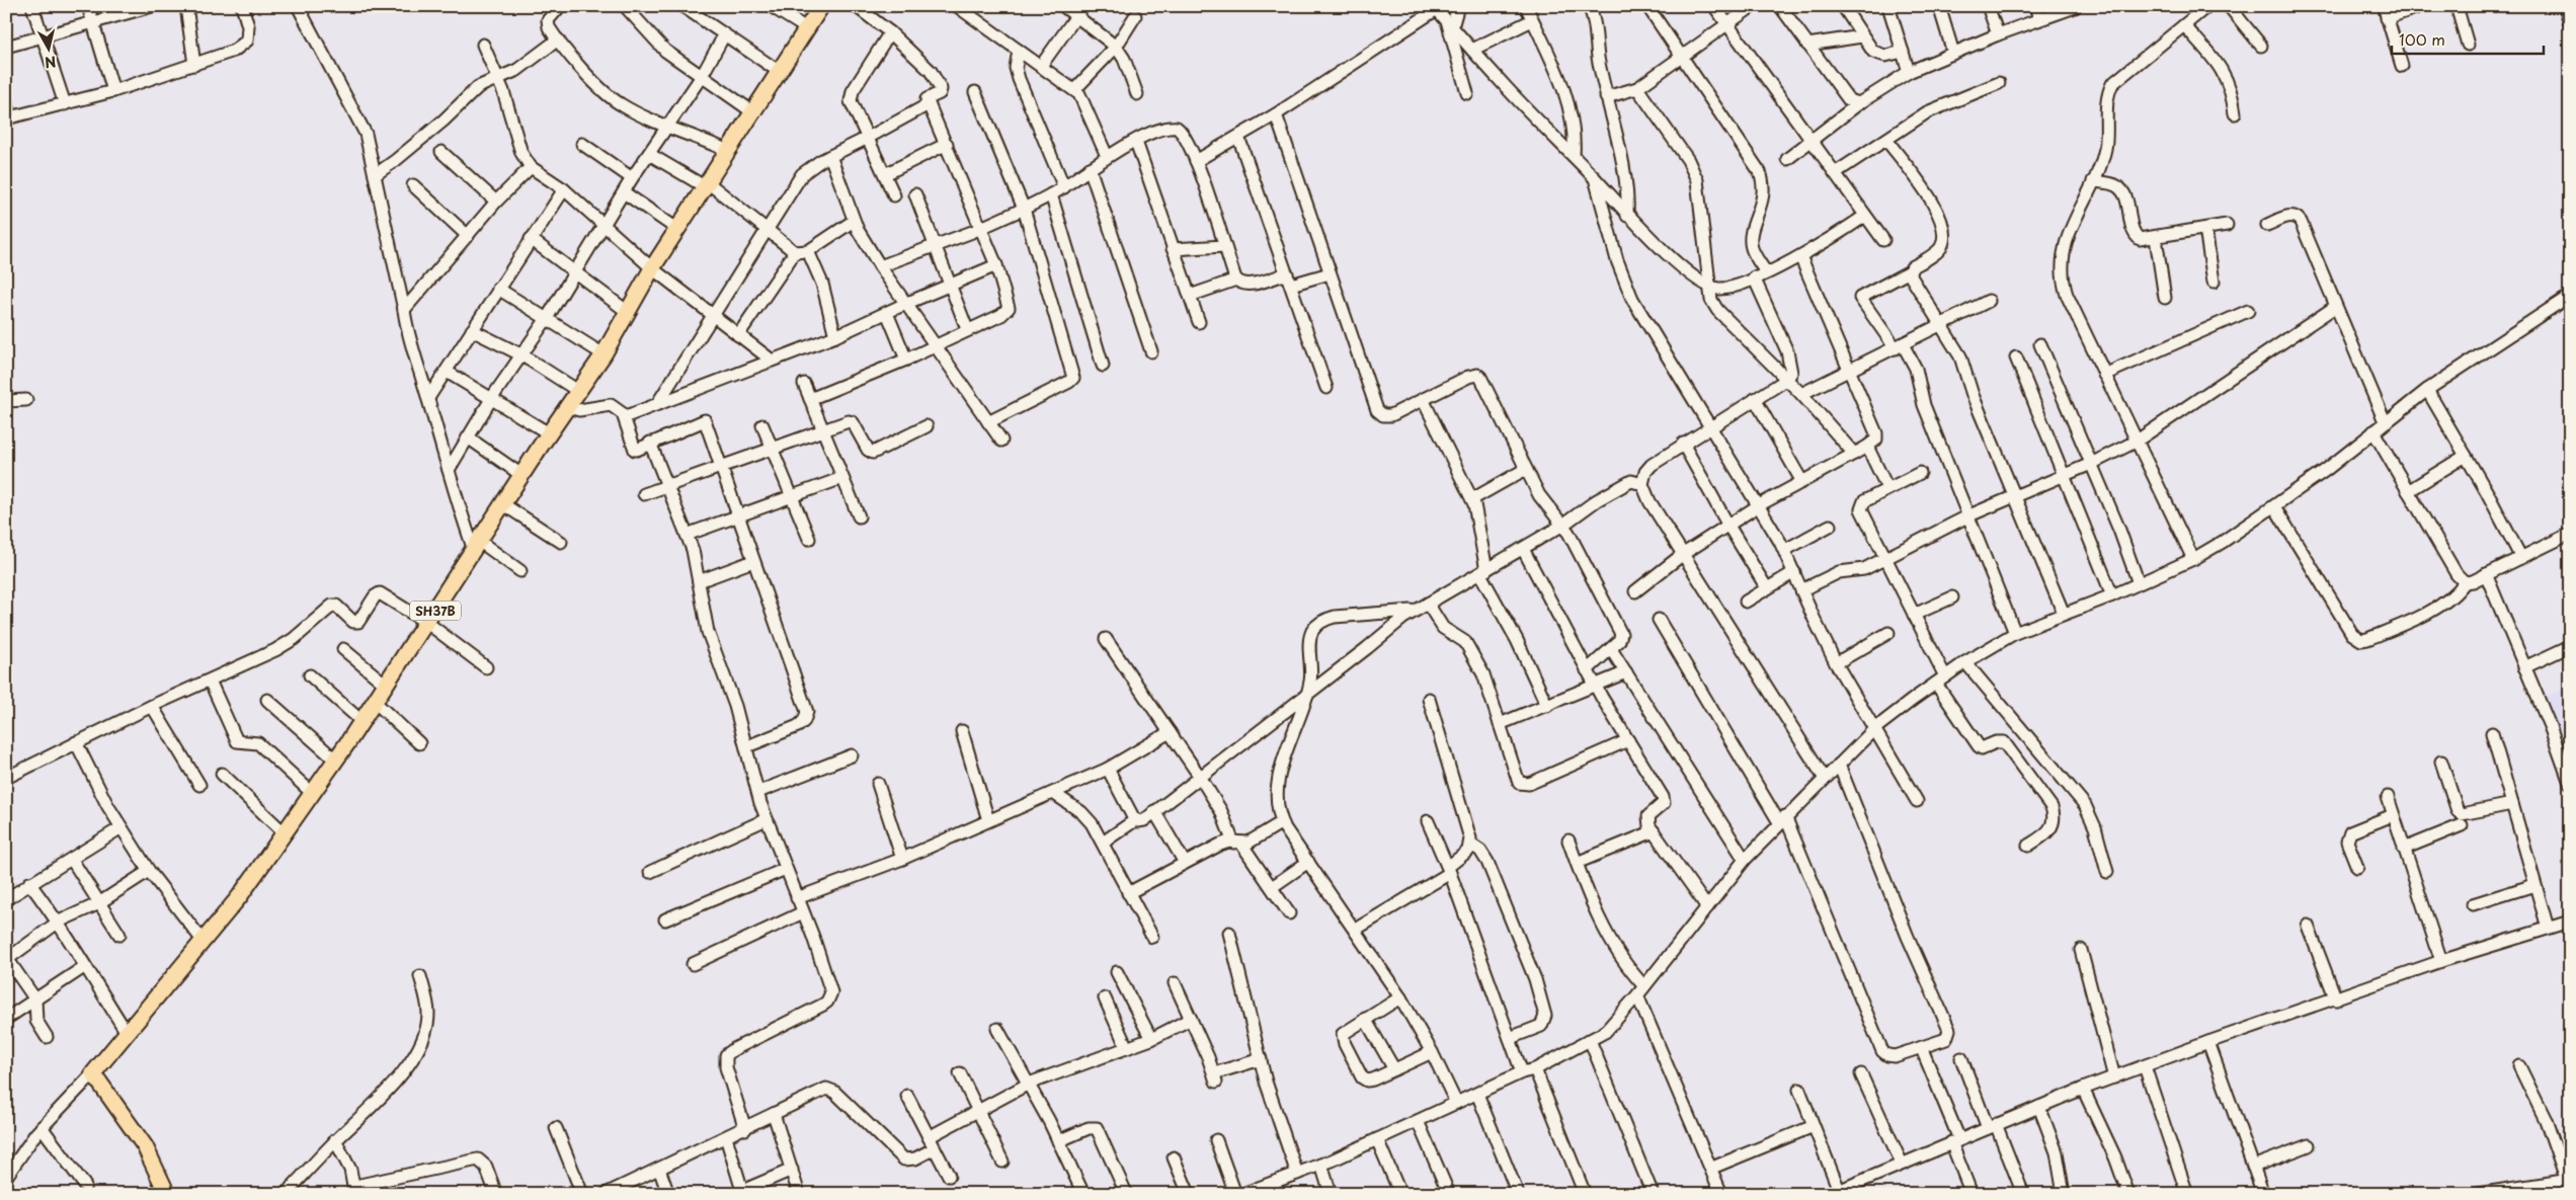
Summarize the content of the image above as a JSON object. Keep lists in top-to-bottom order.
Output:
{
  "streets": {
    "main road": ["SH37B"]
  },
  "scale_bar": "100 m",
  "north": "bottom"
}
